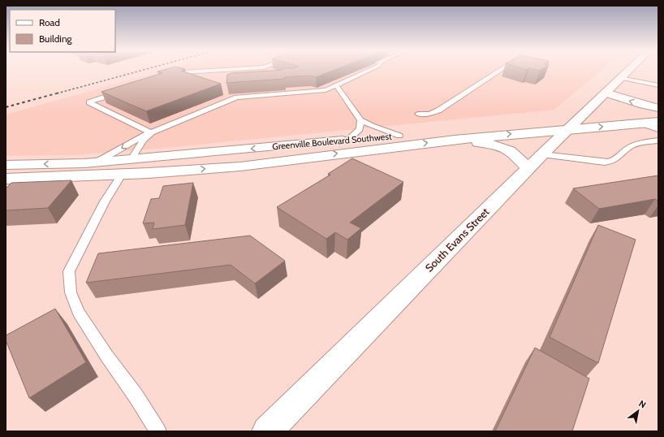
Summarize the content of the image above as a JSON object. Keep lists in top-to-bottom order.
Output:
{
  "streets": {
    "main road": ["Greenville Boulevard Southwest", "South Evans Street"]
  },
  "crossings": [
    ["Greenville Boulevard Southwest", "South Evans Street"]
  ],
  "legend": ["Road", "Building"],
  "north": "top right"
}
